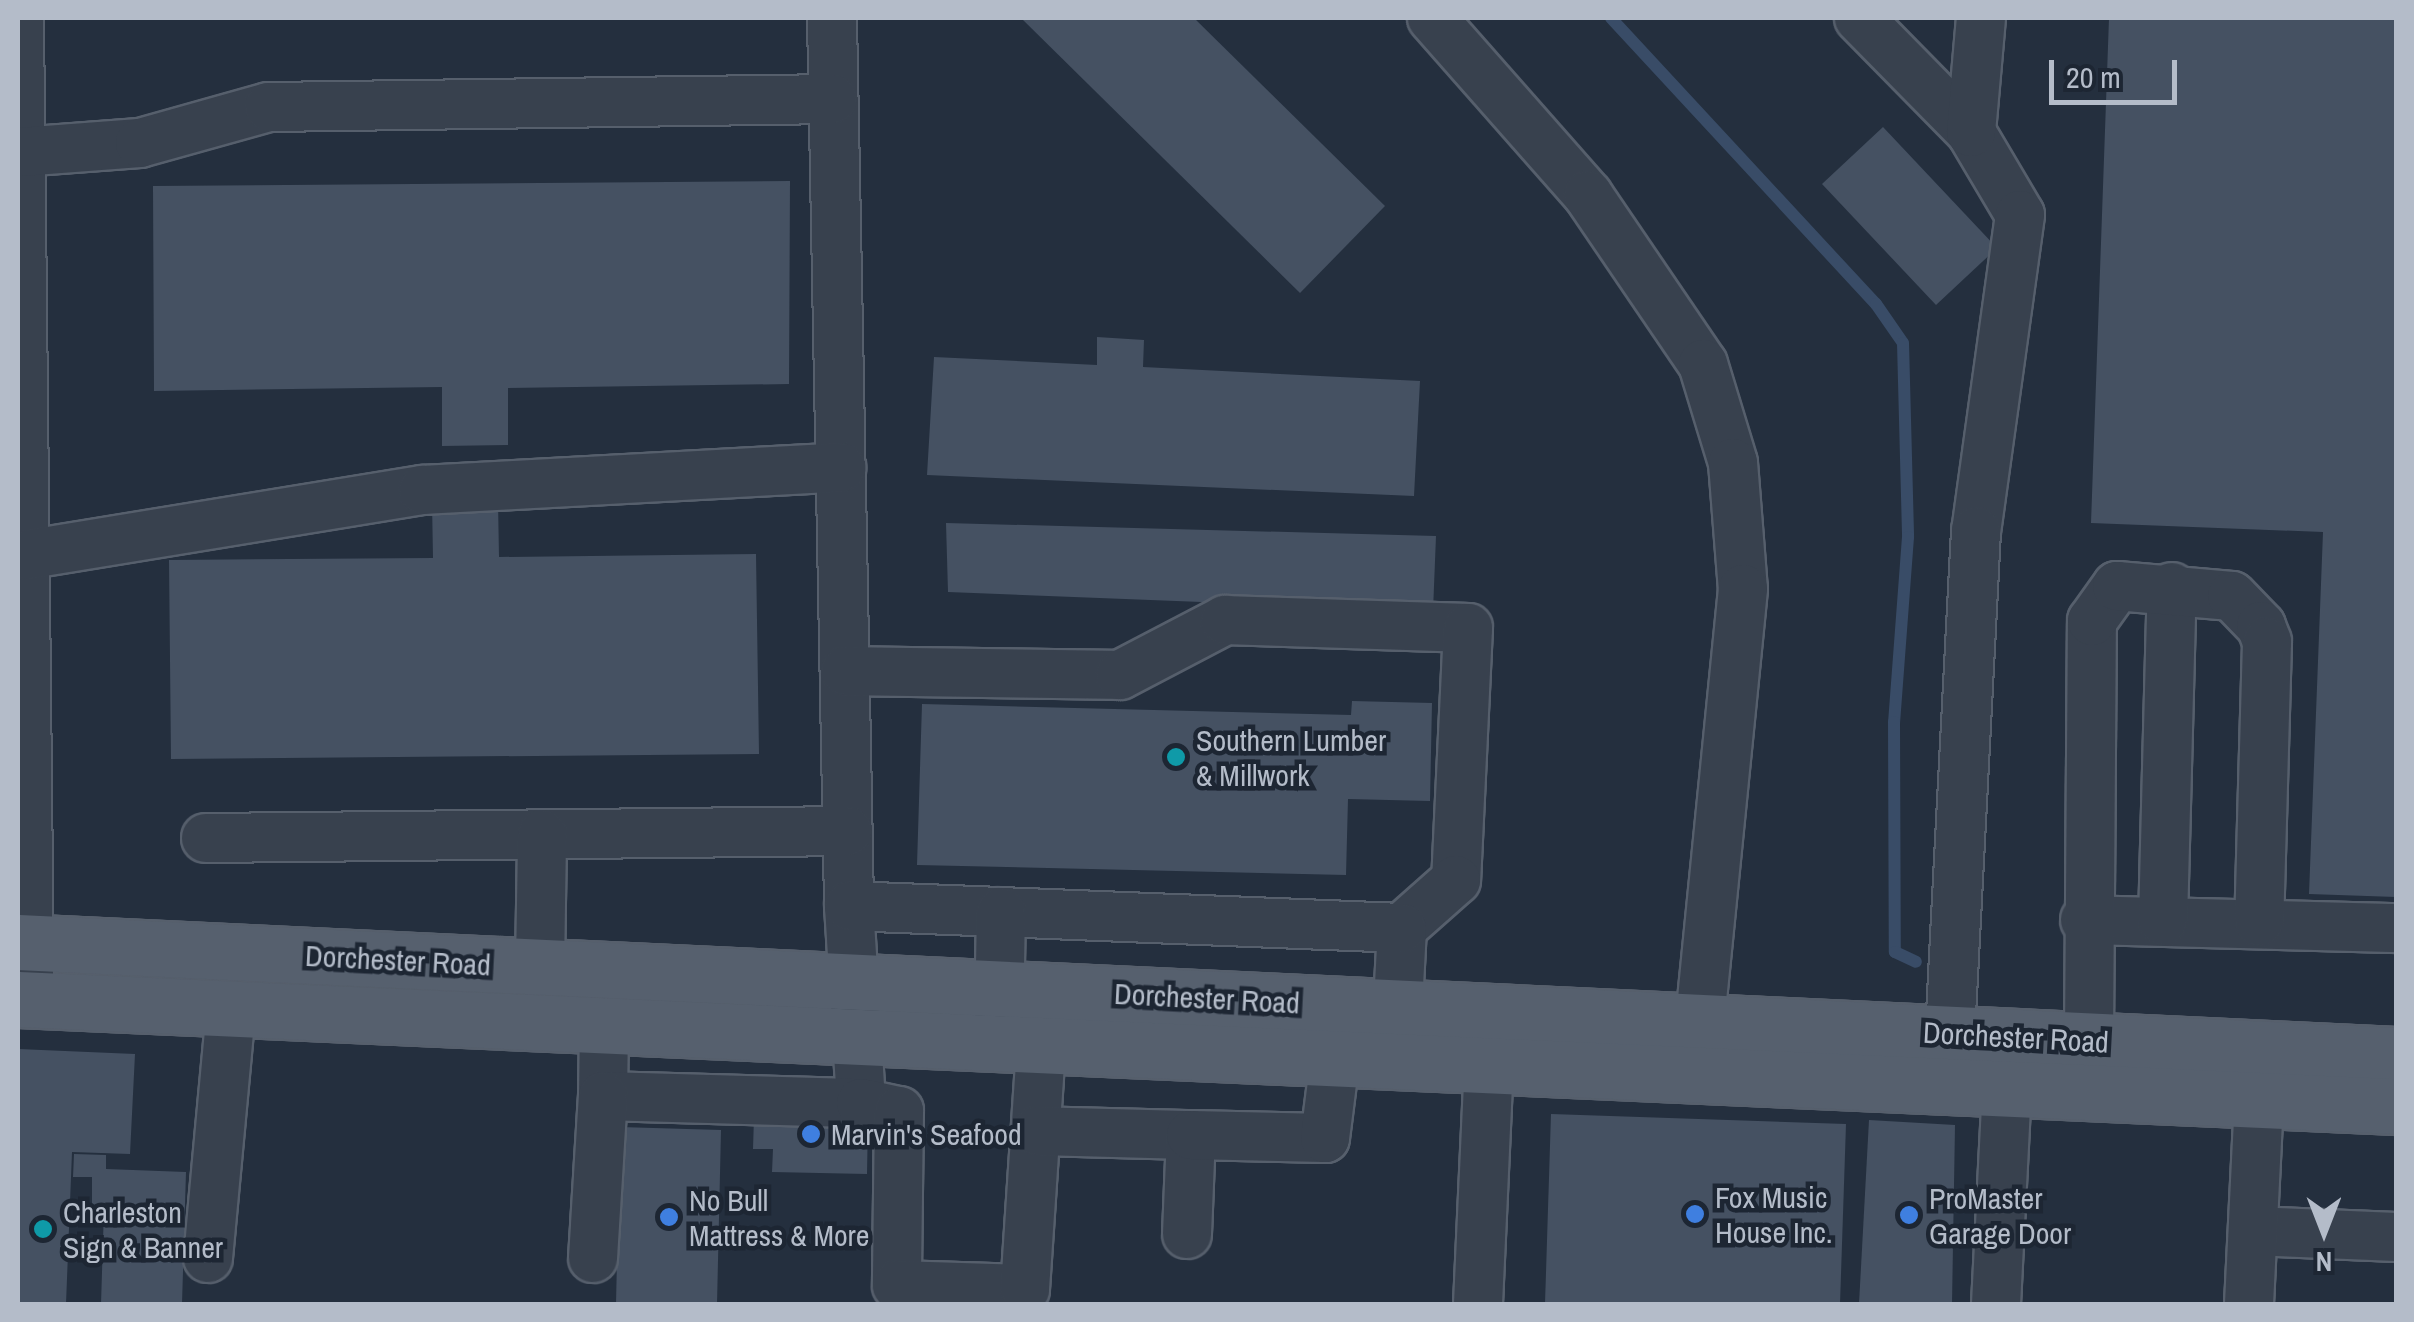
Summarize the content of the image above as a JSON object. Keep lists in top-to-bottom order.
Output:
{
  "streets": {
    "main road": ["Dorchester Road"]
  },
  "places": [
    "Southern Lumber & Millwork",
    "Marvin's Seafood",
    "Fox Music House Inc.",
    "ProMaster Garage Door",
    "No Bull Mattress & More",
    "Charleston Sign & Banner"
  ],
  "scale_bar": "20 m",
  "north": "bottom"
}
